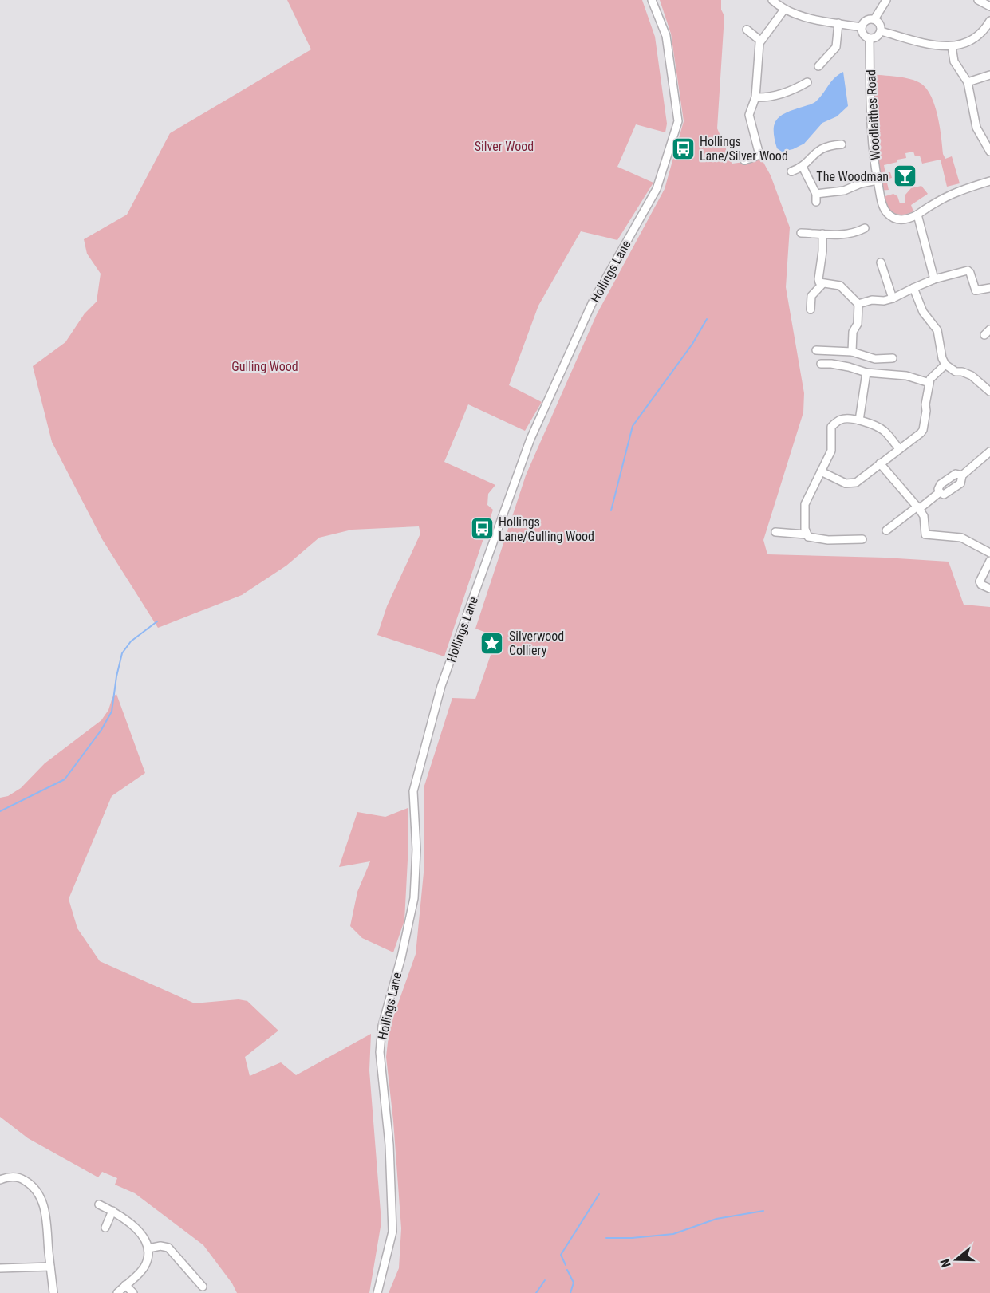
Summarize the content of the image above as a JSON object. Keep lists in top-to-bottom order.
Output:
{
  "streets": {
    "street": ["Woodlaithes Road", "Hollings Lane"]
  },
  "parks": ["Silver Wood", "Gulling Wood"],
  "places": {
    "bus stop": ["Hollings Lane/Silver Wood", "Hollings Lane/Gulling Wood"],
    "bar": ["The Woodman"],
    "place": ["Silverwood Colliery"]
  },
  "north": "left"
}
